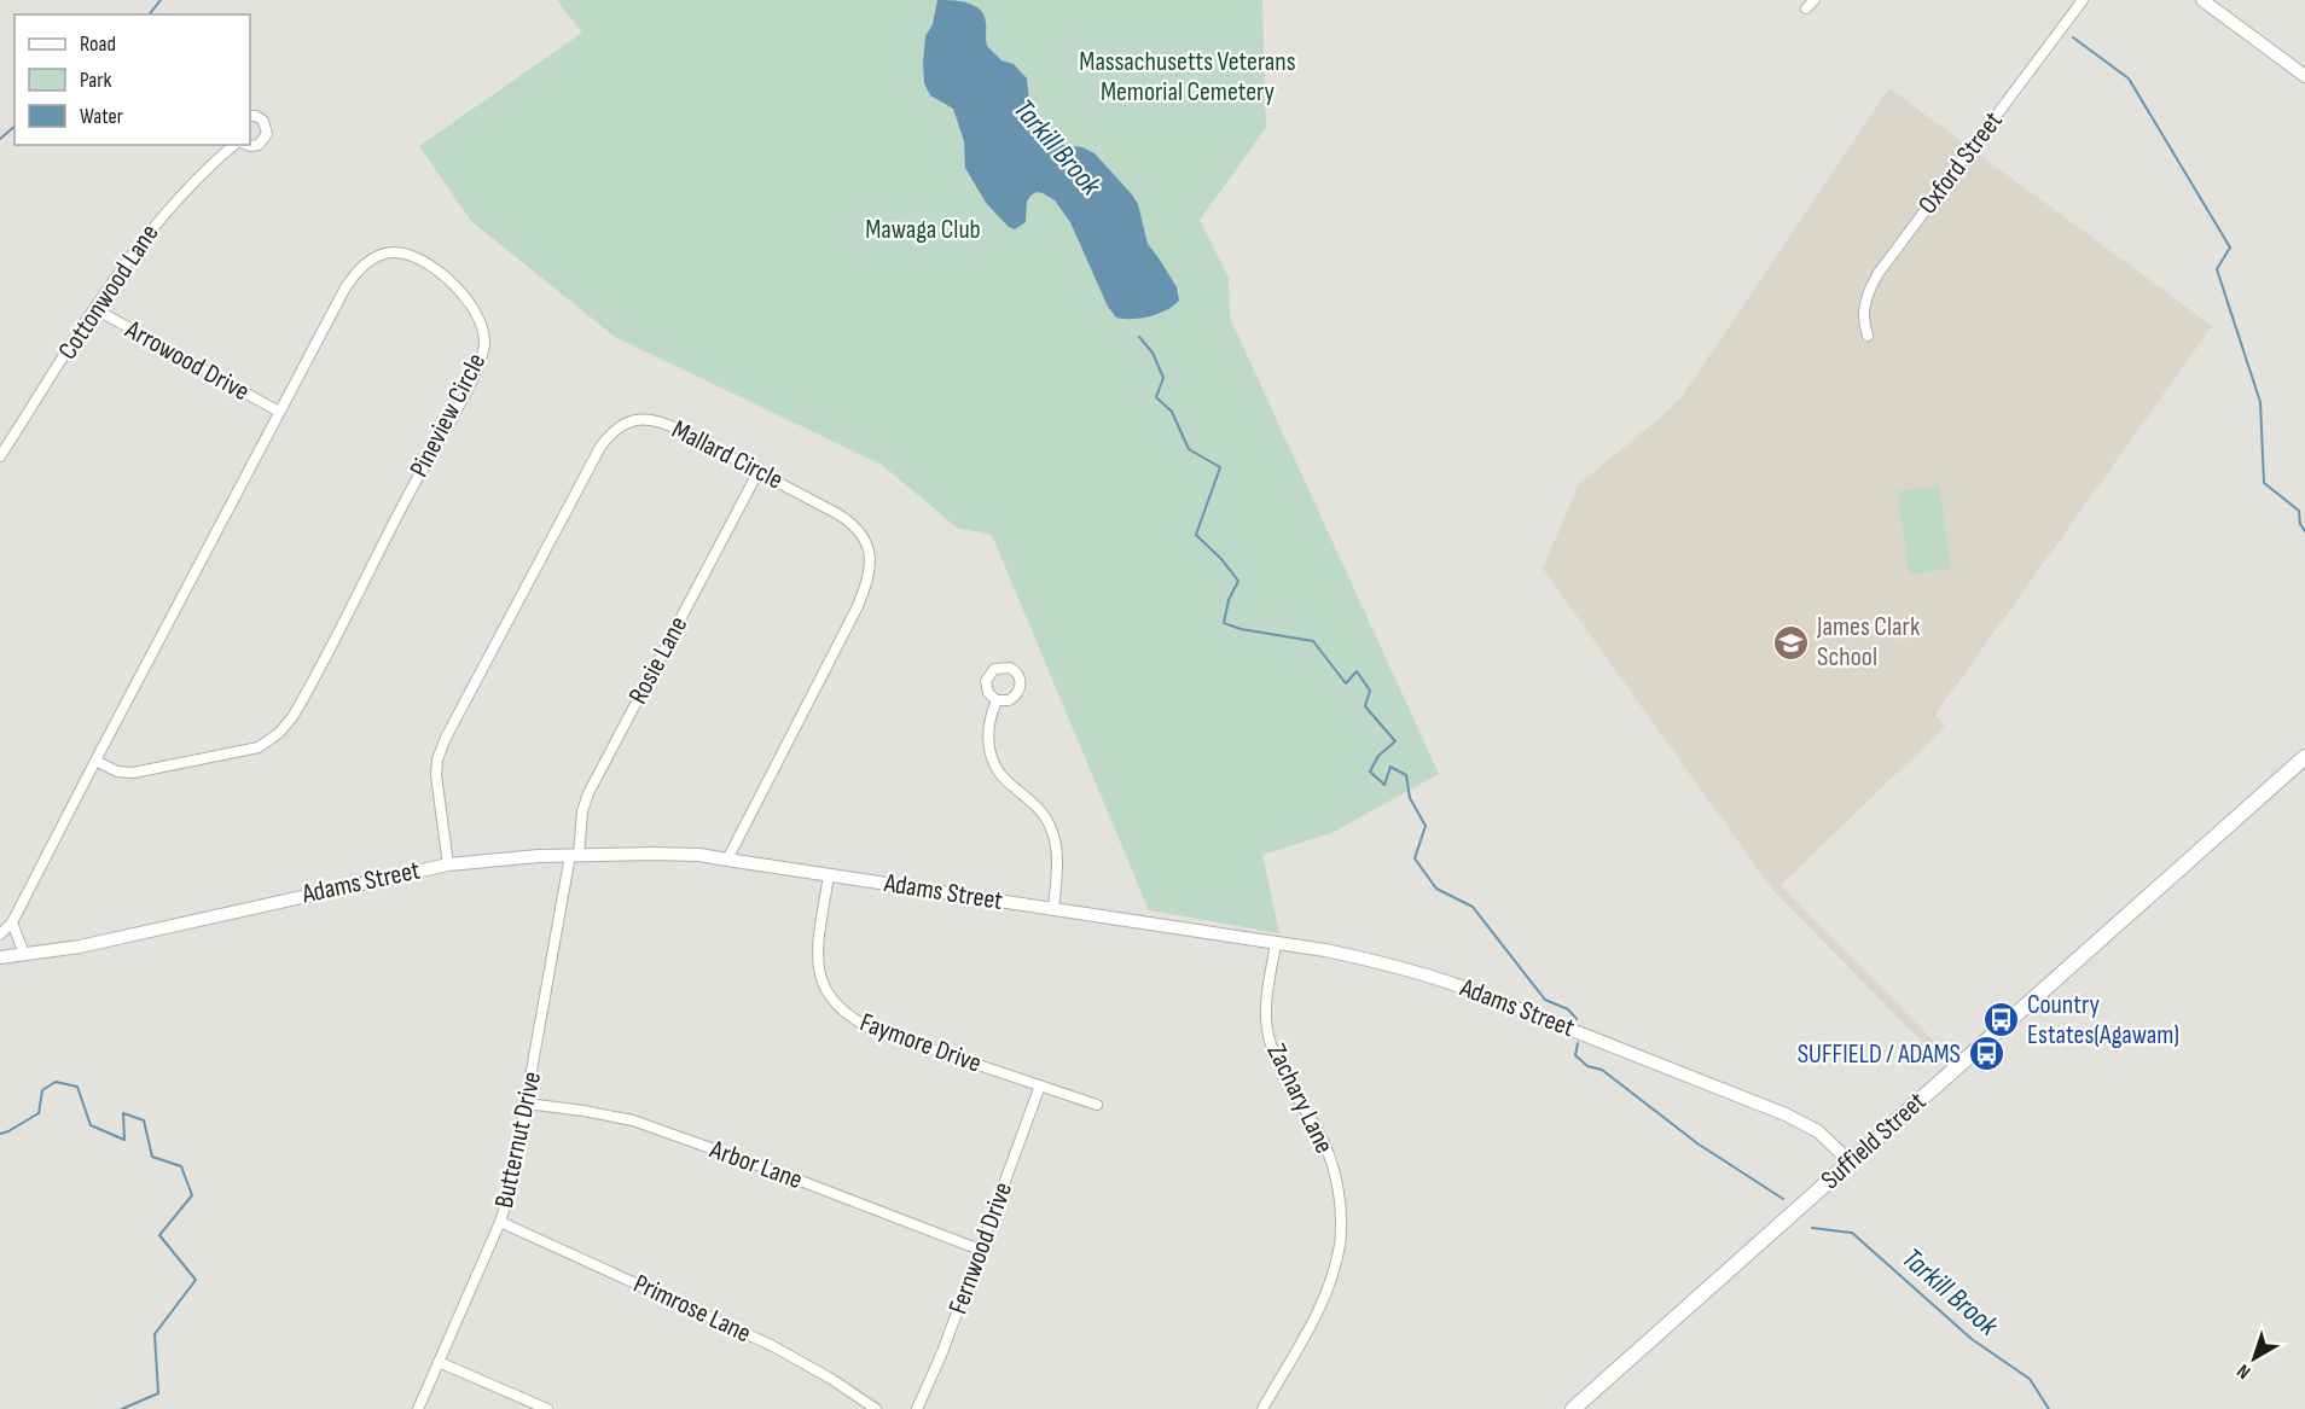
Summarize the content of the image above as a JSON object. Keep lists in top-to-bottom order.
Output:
{
  "streets": {
    "main road": ["Suffield Street"],
    "street": [
      "Oxford Street",
      "Cottonwood Lane",
      "Arrowood Drive",
      "Pineview Circle",
      "Mallard Circle",
      "Rosie Lane",
      "Adams Street",
      "Faymore Drive",
      "Zachary Lane",
      "Butternut Drive",
      "Arbor Lane",
      "Fernwood Drive",
      "Primrose Lane"
    ]
  },
  "crossings": [
    ["Cottonwood Lane", "Arrowood Drive"],
    ["Arrowood Drive", "Pineview Circle"],
    ["Mallard Circle", "Rosie Lane"],
    ["Mallard Circle", "Adams Street"],
    ["Rosie Lane", "Adams Street"],
    ["Rosie Lane", "Butternut Drive"],
    ["Adams Street", "Faymore Drive"],
    ["Adams Street", "Zachary Lane"],
    ["Adams Street", "Butternut Drive"],
    ["Adams Street", "Suffield Street"],
    ["Faymore Drive", "Fernwood Drive"],
    ["Butternut Drive", "Arbor Lane"],
    ["Butternut Drive", "Primrose Lane"],
    ["Arbor Lane", "Fernwood Drive"]
  ],
  "water": ["Tarkill Brook"],
  "parks": ["Massachusetts Veterans Memorial Cemetery", "Mawaga Club"],
  "places": {
    "school or university": ["James Clark School"],
    "bus stop": ["Country Estates(Agawam)", "SUFFIELD / ADAMS"]
  },
  "legend": ["Road", "Park", "Water"],
  "north": "bottom left"
}
